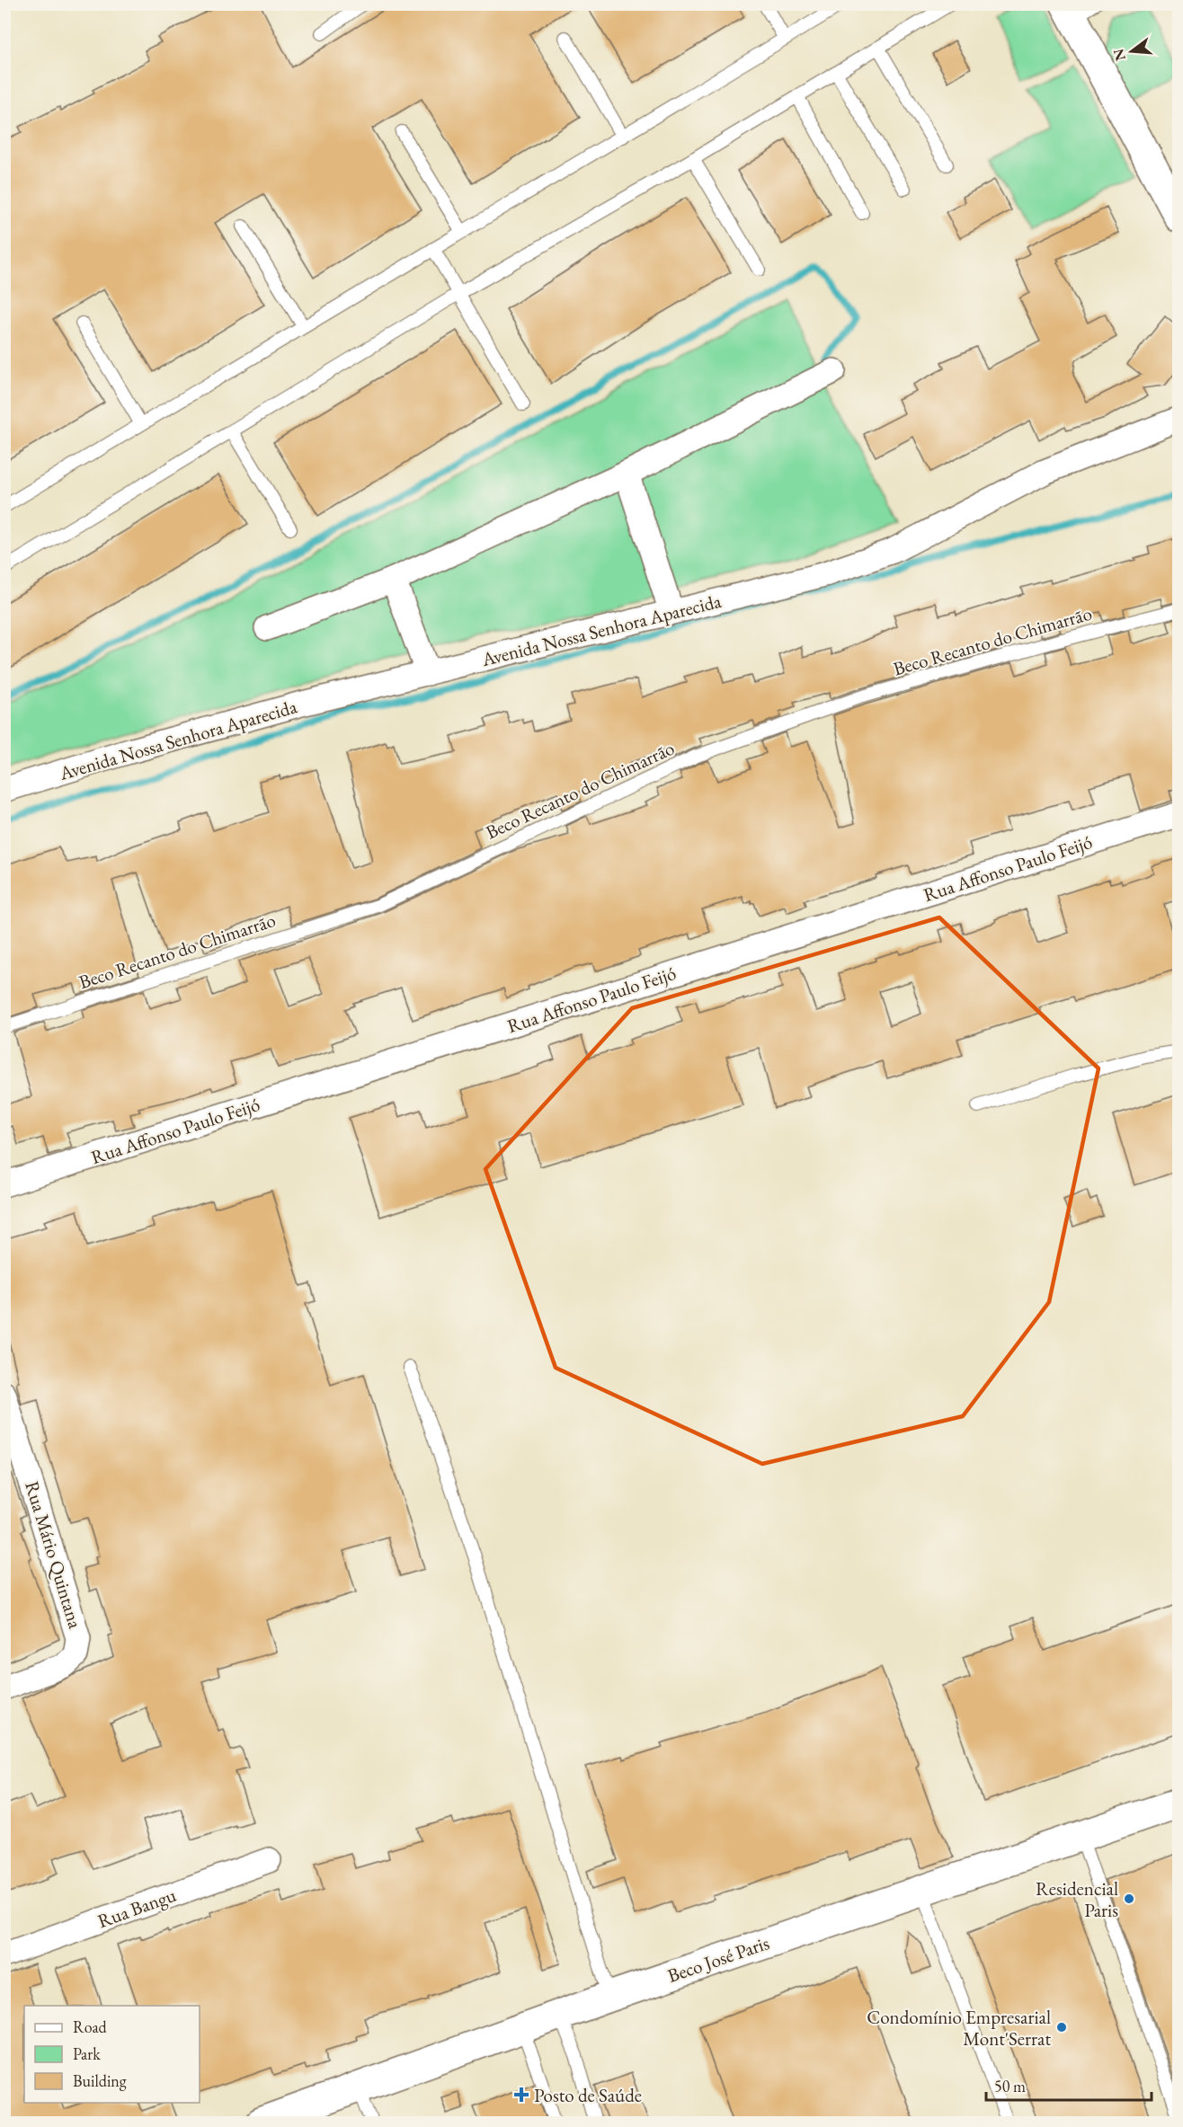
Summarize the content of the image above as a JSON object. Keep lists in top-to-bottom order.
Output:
{
  "streets": {
    "street": [
      "Avenida Nossa Senhora Aparecida",
      "Rua Affonso Paulo Feijó",
      "Rua Mário Quintana",
      "Rua Bangu",
      "Beco José Paris"
    ],
    "lane": ["Beco Recanto do Chimarrão"]
  },
  "places": {
    "other": ["Residencial Paris", "Condomínio Empresarial Mont'Serrat"],
    "health": ["Posto de Saúde"]
  },
  "legend": ["Road", "Park", "Building"],
  "scale_bar": "50 m",
  "north": "left"
}
